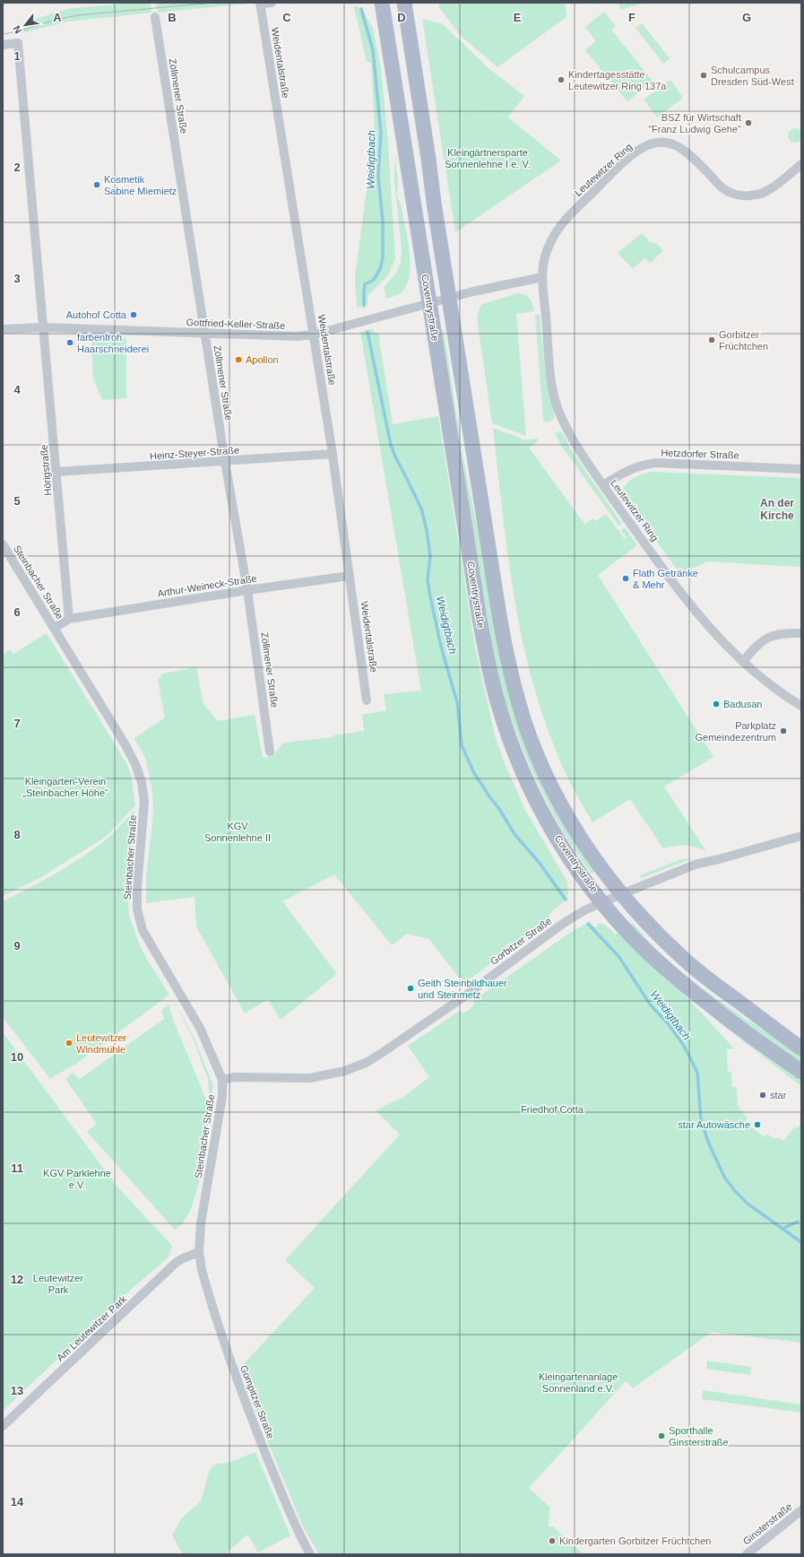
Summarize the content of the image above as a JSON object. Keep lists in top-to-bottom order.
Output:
{
  "streets": {
    "main road": ["Coventrystraße"],
    "street": [
      "Weidentalstraße",
      "Zöllmener Straße",
      "Leutewitzer Ring",
      "Gottfried-Keller-Straße",
      "Heinz-Steyer-Straße",
      "Hetzdorfer Straße",
      "Hörigstraße",
      "Steinbacher Straße",
      "Arthur-Weineck-Straße",
      "Gorbitzer Straße",
      "Am Leutewitzer Park",
      "Gompitzer Straße",
      "Ginsterstraße"
    ]
  },
  "crossings": [
    ["Weidentalstraße", "Gottfried-Keller-Straße"],
    ["Weidentalstraße", "Heinz-Steyer-Straße"],
    ["Weidentalstraße", "Arthur-Weineck-Straße"],
    ["Zöllmener Straße", "Gottfried-Keller-Straße"],
    ["Zöllmener Straße", "Heinz-Steyer-Straße"],
    ["Zöllmener Straße", "Arthur-Weineck-Straße"],
    ["Leutewitzer Ring", "Hetzdorfer Straße"],
    ["Coventrystraße", "Gottfried-Keller-Straße"],
    ["Coventrystraße", "Gorbitzer Straße"],
    ["Gottfried-Keller-Straße", "Hörigstraße"],
    ["Heinz-Steyer-Straße", "Hörigstraße"],
    ["Hörigstraße", "Arthur-Weineck-Straße"],
    ["Steinbacher Straße", "Gorbitzer Straße"],
    ["Steinbacher Straße", "Am Leutewitzer Park"],
    ["Steinbacher Straße", "Gompitzer Straße"],
    ["Am Leutewitzer Park", "Gompitzer Straße"]
  ],
  "districts": ["An der Kirche"],
  "water": ["Weidigtbach"],
  "parks": [
    "Kleingärtnersparte Sonnenlehne I e. V.",
    "Kleingarten-Verein „Steinbacher Höhe“",
    "KGV Sonnenlehne II",
    "Friedhof Cotta",
    "KGV Parklehne e.V.",
    "Leutewitzer Park",
    "Kleingartenanlage Sonnenland e.V."
  ],
  "places": [
    "Schulcampus Dresden Süd-West",
    "Kindertagesstätte Leutewitzer Ring 137a",
    "BSZ für Wirtschaft \"Franz Ludwig Gehe\"",
    "Kosmetik Sabine Miemietz",
    "Autohof Cotta",
    "Gorbitzer Früchtchen",
    "farbenfroh Haarschneiderei",
    "Apollon",
    "Flath Getränke & Mehr",
    "Badusan",
    "Parkplatz Gemeindezentrum",
    "Geith Steinbildhauer und Steinmetz",
    "Leutewitzer Windmühle",
    "star",
    "star Autowäsche",
    "Sporthalle Ginsterstraße",
    "Kindergarten Gorbitzer Früchtchen"
  ],
  "north": "bottom left",
  "grid": {
    "columns": [
      "A",
      "B",
      "C",
      "D",
      "E",
      "F",
      "G"
    ],
    "rows": [
      "1",
      "2",
      "3",
      "4",
      "5",
      "6",
      "7",
      "8",
      "9",
      "10",
      "11",
      "12",
      "13",
      "14"
    ]
  }
}
